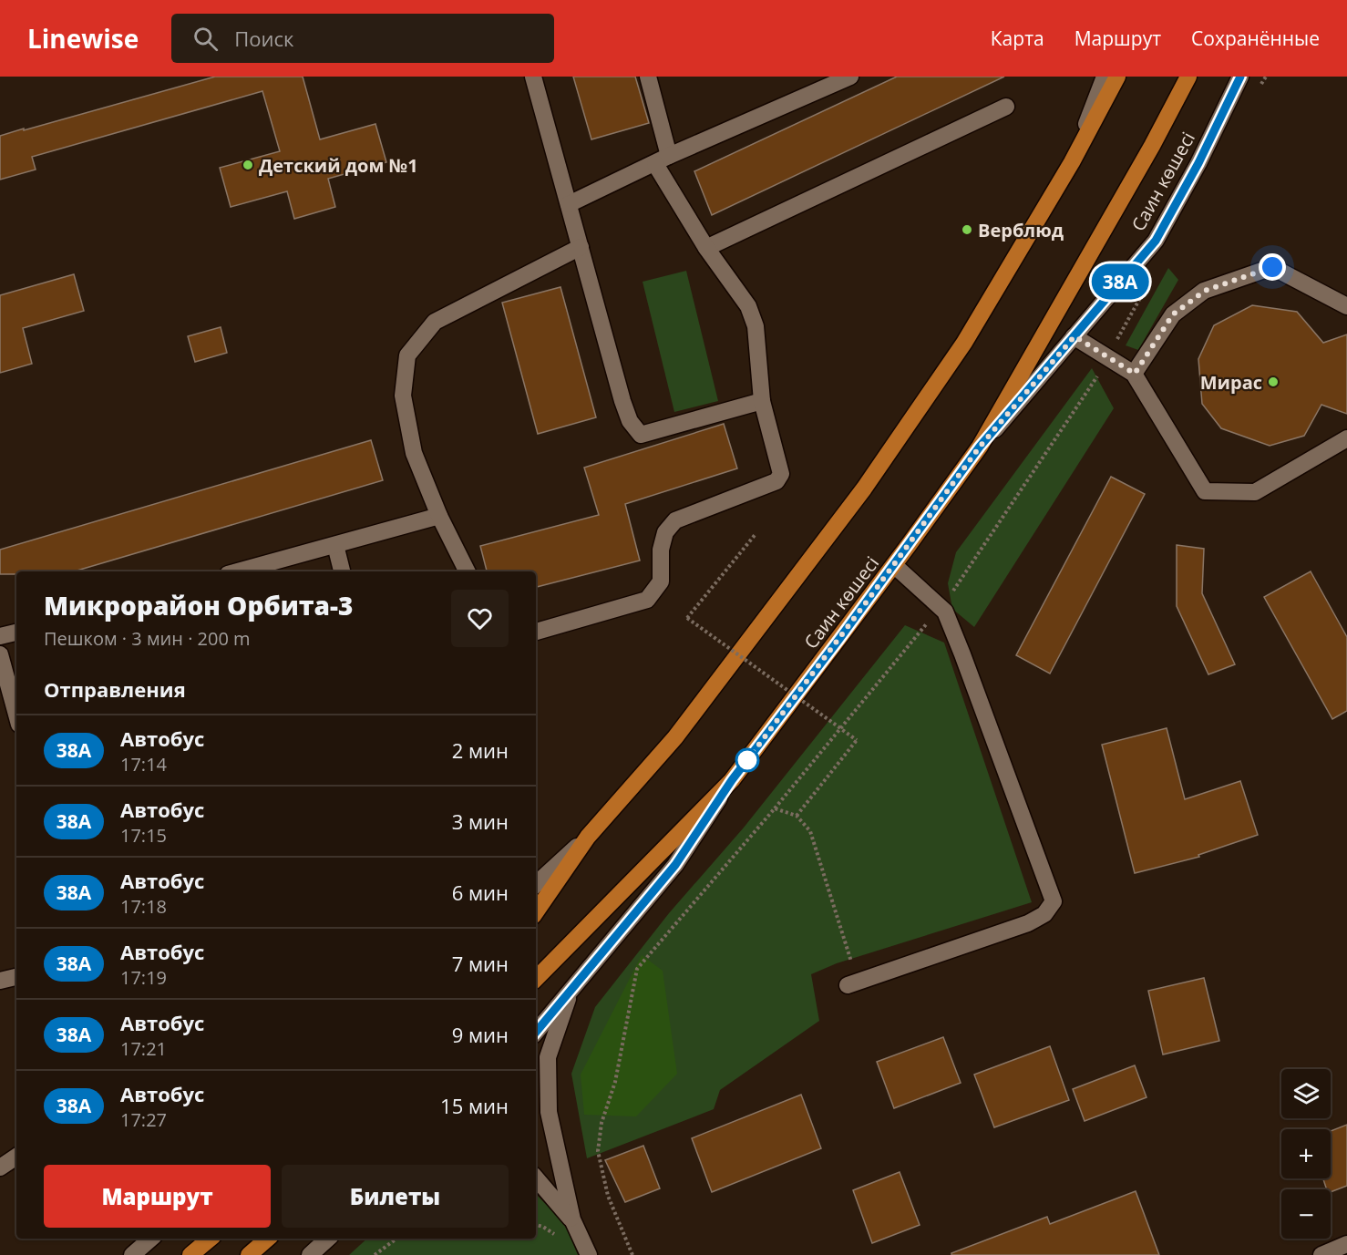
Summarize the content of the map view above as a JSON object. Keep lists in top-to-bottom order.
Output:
{
  "streets": {
    "main road": ["Саин көшесі"]
  },
  "places": ["Детский дом №1", "Верблюд", "Мирас"],
  "lines": ["bus line 38А"],
  "page": {
    "header": "Linewise",
    "search": "Поиск",
    "nav": ["Карта", "Маршрут", "Сохранённые"],
    "on_map": "38А",
    "heading": [
      ["Микрорайон Орбита-3", "Пешком · 3 мин · 200 m"],
      "Отправления"
    ],
    "list": [
      {
        "mark": "38А",
        "name": "Автобус",
        "note": "17:14",
        "value": "2 мин"
      },
      {
        "mark": "38А",
        "name": "Автобус",
        "note": "17:15",
        "value": "3 мин"
      },
      {
        "mark": "38А",
        "name": "Автобус",
        "note": "17:18",
        "value": "6 мин"
      },
      {
        "mark": "38А",
        "name": "Автобус",
        "note": "17:19",
        "value": "7 мин"
      },
      {
        "mark": "38А",
        "name": "Автобус",
        "note": "17:21",
        "value": "9 мин"
      },
      {
        "mark": "38А",
        "name": "Автобус",
        "note": "17:27",
        "value": "15 мин"
      }
    ],
    "map_buttons": ["+", "−"],
    "buttons": ["Маршрут", "Билеты"]
  }
}
